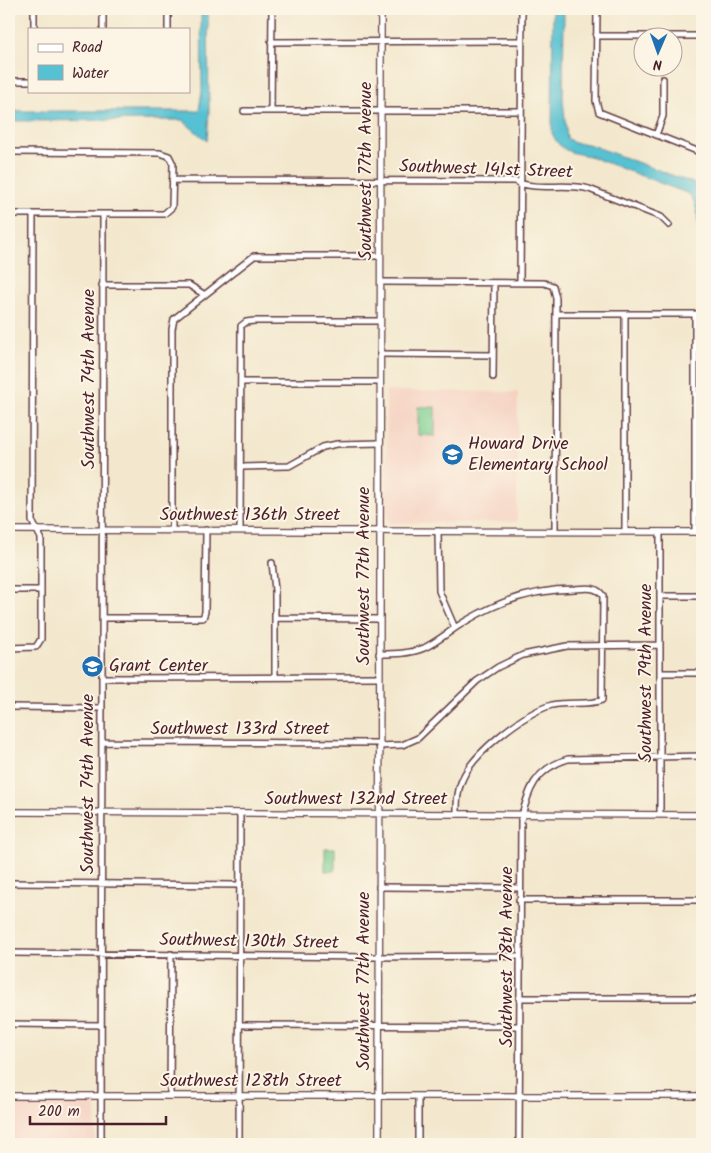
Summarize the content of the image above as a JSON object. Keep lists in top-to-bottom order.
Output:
{
  "streets": {
    "street": [
      "Southwest 141st Street",
      "Southwest 77th Avenue",
      "Southwest 74th Avenue",
      "Southwest 136th Street",
      "Southwest 79th Avenue",
      "Southwest 133rd Street",
      "Southwest 132nd Street",
      "Southwest 130th Street",
      "Southwest 78th Avenue",
      "Southwest 128th Street"
    ]
  },
  "crossings": [
    ["Southwest 141st Street", "Southwest 77th Avenue"],
    ["Southwest 77th Avenue", "Southwest 136th Street"],
    ["Southwest 77th Avenue", "Southwest 133rd Street"],
    ["Southwest 77th Avenue", "Southwest 132nd Street"],
    ["Southwest 77th Avenue", "Southwest 130th Street"],
    ["Southwest 77th Avenue", "Southwest 128th Street"],
    ["Southwest 74th Avenue", "Southwest 136th Street"],
    ["Southwest 74th Avenue", "Southwest 133rd Street"],
    ["Southwest 74th Avenue", "Southwest 132nd Street"],
    ["Southwest 74th Avenue", "Southwest 130th Street"],
    ["Southwest 74th Avenue", "Southwest 128th Street"],
    ["Southwest 136th Street", "Southwest 79th Avenue"],
    ["Southwest 79th Avenue", "Southwest 133rd Street"],
    ["Southwest 79th Avenue", "Southwest 132nd Street"],
    ["Southwest 79th Avenue", "Southwest 78th Avenue"],
    ["Southwest 132nd Street", "Southwest 78th Avenue"],
    ["Southwest 130th Street", "Southwest 78th Avenue"],
    ["Southwest 78th Avenue", "Southwest 128th Street"]
  ],
  "places": {
    "school or university": ["Howard Drive Elementary School", "Grant Center"]
  },
  "legend": ["Road", "Water"],
  "scale_bar": "200 m",
  "north": "bottom"
}
